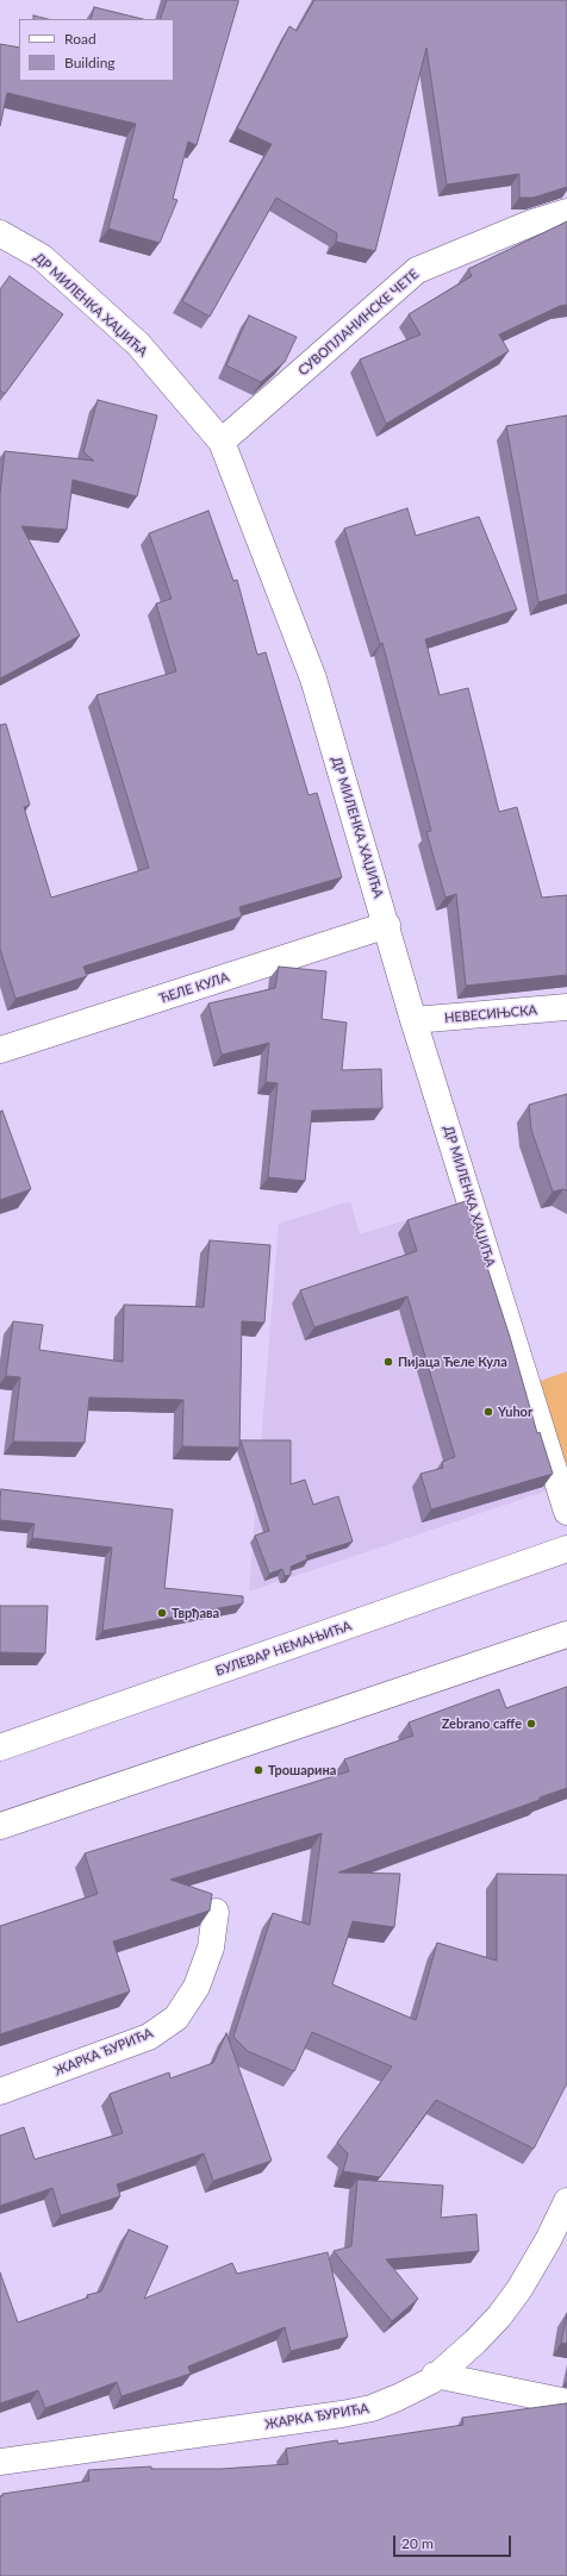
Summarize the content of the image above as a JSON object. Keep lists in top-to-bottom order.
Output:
{
  "streets": {
    "street": [
      "ДР МИЛЕНКА ХАЏИЋА",
      "СУВОПЛАНИНСКЕ ЧЕТЕ",
      "ЋЕЛЕ КУЛА",
      "НЕВЕСИЊСКА",
      "БУЛЕВАР НЕМАЊИЋА",
      "ЖАРКА ЂУРИЋА"
    ]
  },
  "crossings": [
    ["ДР МИЛЕНКА ХАЏИЋА", "СУВОПЛАНИНСКЕ ЧЕТЕ"],
    ["ДР МИЛЕНКА ХАЏИЋА", "ЋЕЛЕ КУЛА"],
    ["ДР МИЛЕНКА ХАЏИЋА", "НЕВЕСИЊСКА"]
  ],
  "places": [
    "Пијаца Ћеле Кула",
    "Yuhor",
    "Тврђава",
    "Zebrano caffe",
    "Трошарина"
  ],
  "legend": ["Road", "Building"],
  "scale_bar": "20 m"
}
